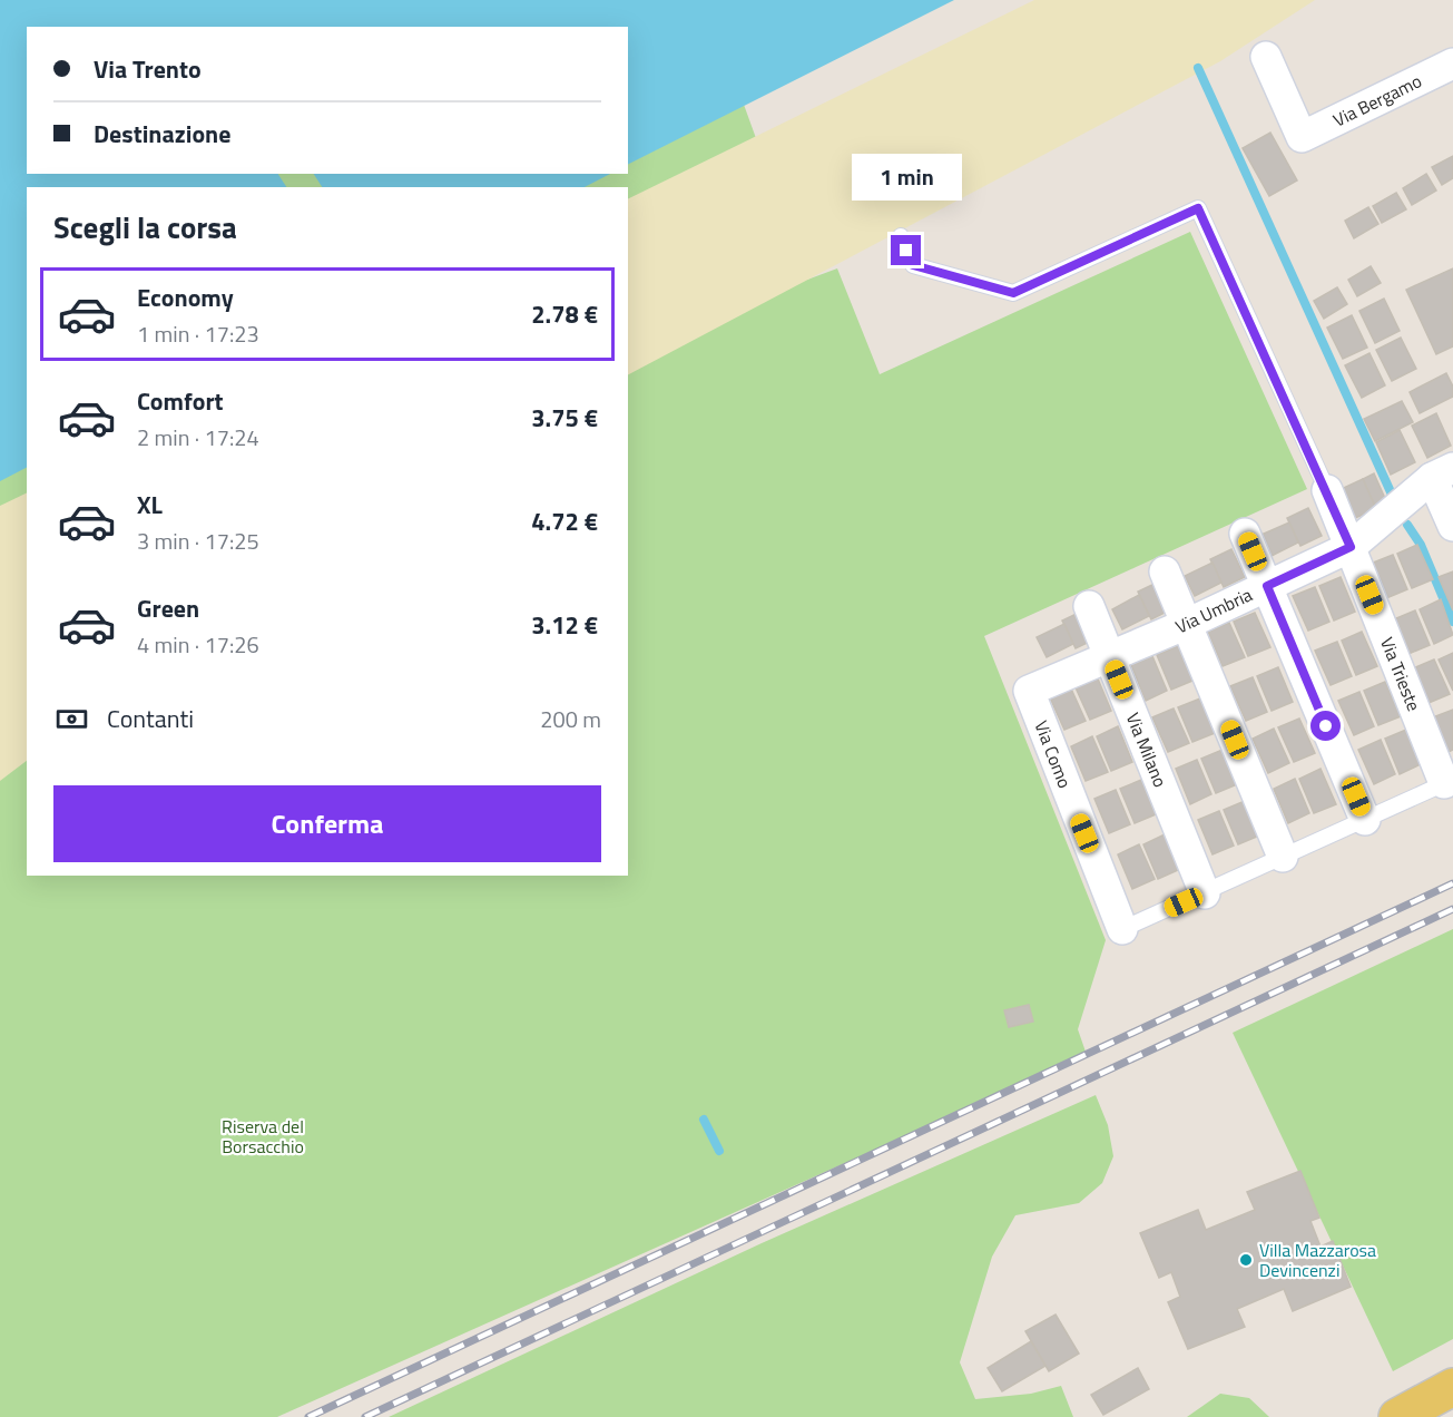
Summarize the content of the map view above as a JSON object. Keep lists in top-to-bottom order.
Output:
{
  "streets": {
    "street": [
      "Via Bergamo",
      "Via Umbria",
      "Via Trieste",
      "Via Milano",
      "Via Como"
    ]
  },
  "crossings": [
    ["Via Umbria", "Via Trieste"],
    ["Via Umbria", "Via Milano"],
    ["Via Umbria", "Via Como"]
  ],
  "parks": ["Riserva del Borsacchio"],
  "places": ["Villa Mazzarosa Devincenzi"],
  "page": {
    "banner": ["Via Trento", "Destinazione"],
    "bubble": "1 min",
    "heading": "Scegli la corsa",
    "list": [
      {
        "name": "Economy",
        "note": "1 min · 17:23",
        "value": "2.78 €"
      },
      {
        "name": "Comfort",
        "note": "2 min · 17:24",
        "value": "3.75 €"
      },
      {
        "name": "XL",
        "note": "3 min · 17:25",
        "value": "4.72 €"
      },
      {
        "name": "Green",
        "note": "4 min · 17:26",
        "value": "3.12 €"
      }
    ],
    "pay": ["Contanti", "200 m"],
    "buttons": "Conferma"
  }
}
